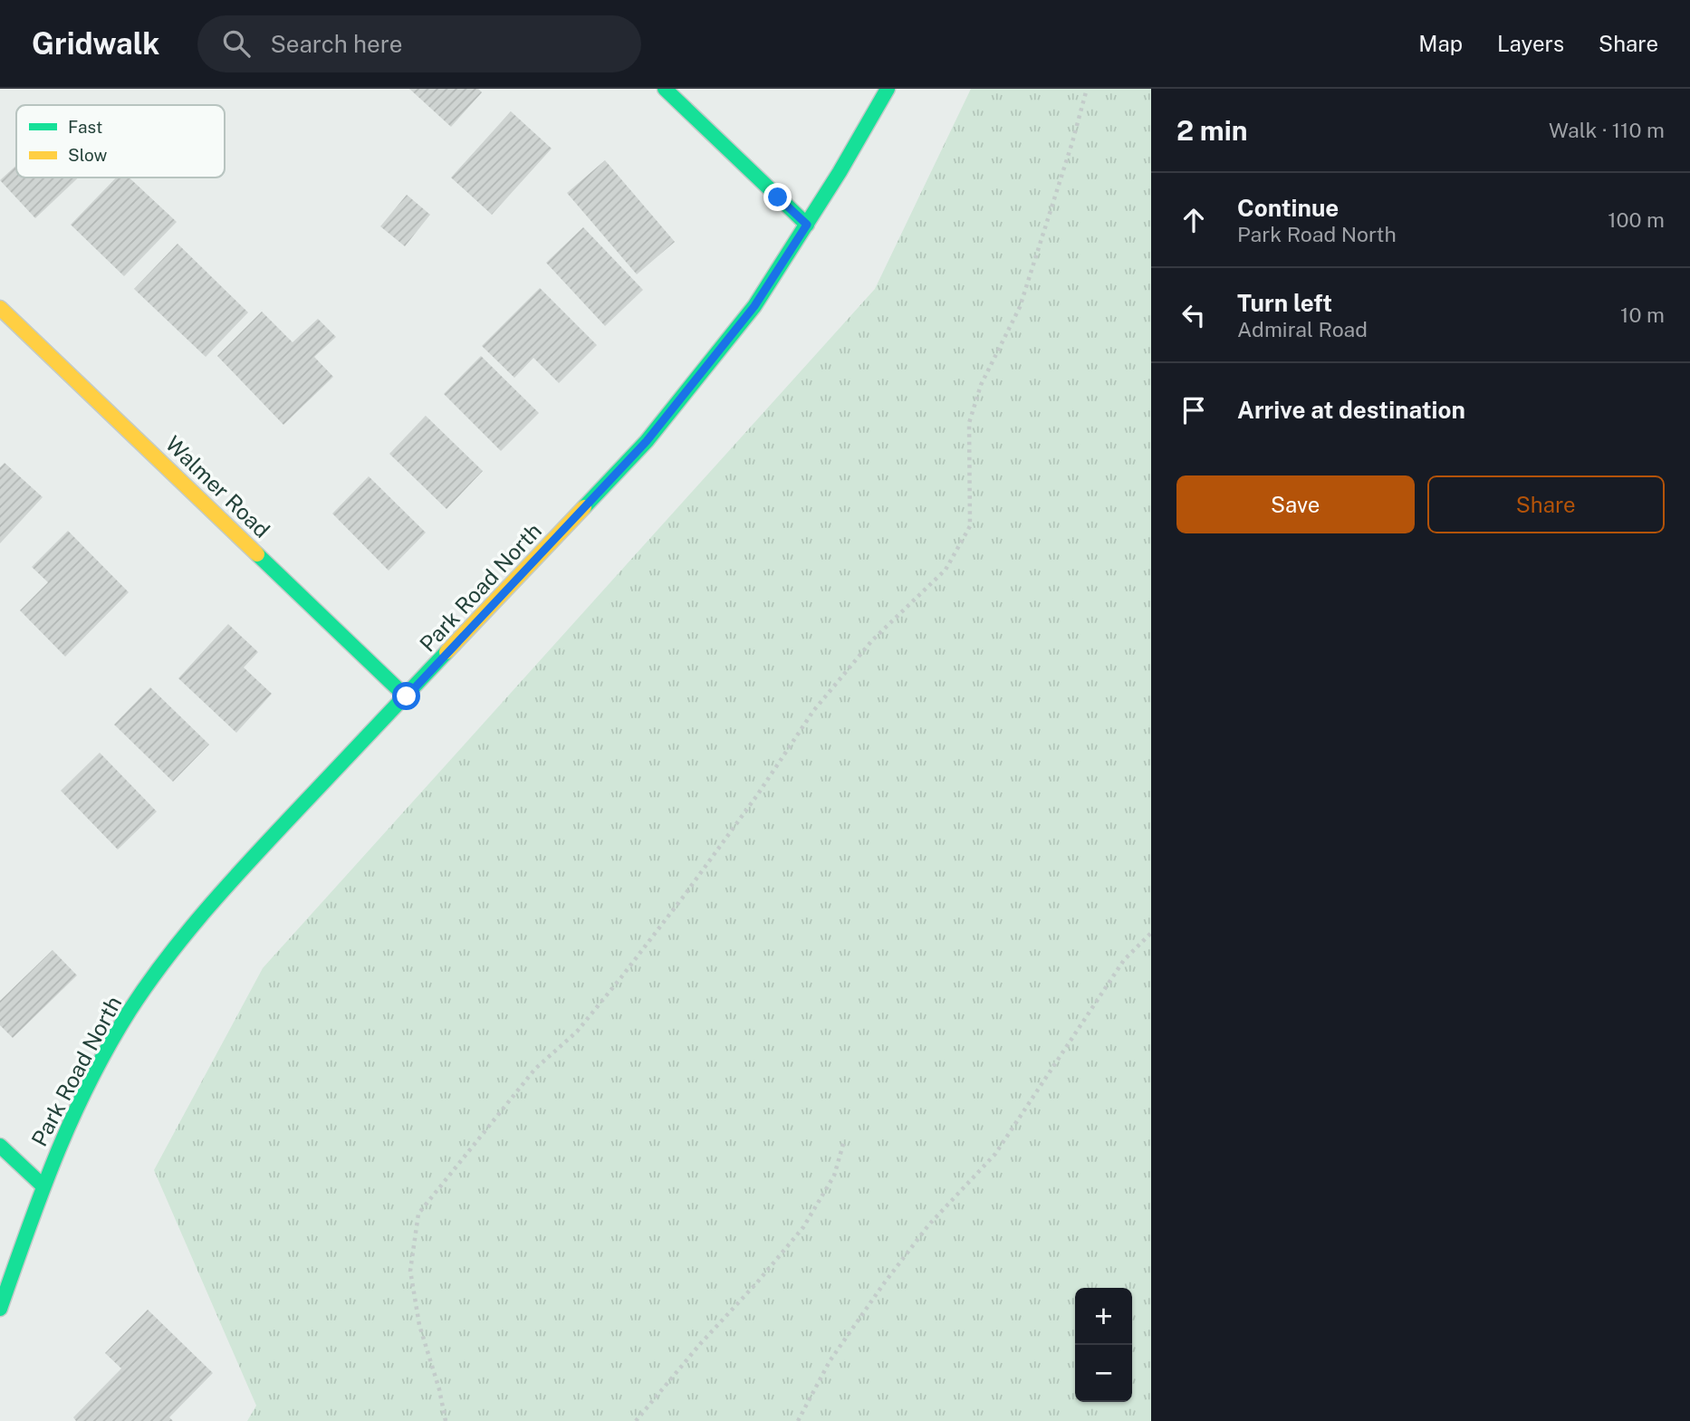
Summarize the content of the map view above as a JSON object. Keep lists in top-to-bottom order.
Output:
{
  "streets": {
    "main road": ["Walmer Road", "Park Road North"]
  },
  "crossings": [
    ["Walmer Road", "Park Road North"]
  ],
  "legend": ["Fast", "Slow"],
  "page": {
    "header": "Gridwalk",
    "search": "Search here",
    "nav": ["Map", "Layers", "Share"],
    "heading": ["2 min", "Walk · 110 m"],
    "list": [
      ["Continue", "Park Road North", "100 m"],
      ["Turn left", "Admiral Road", "10 m"],
      "Arrive at destination"
    ],
    "buttons": ["Save", "Share"],
    "map_buttons": ["+", "−"]
  }
}
